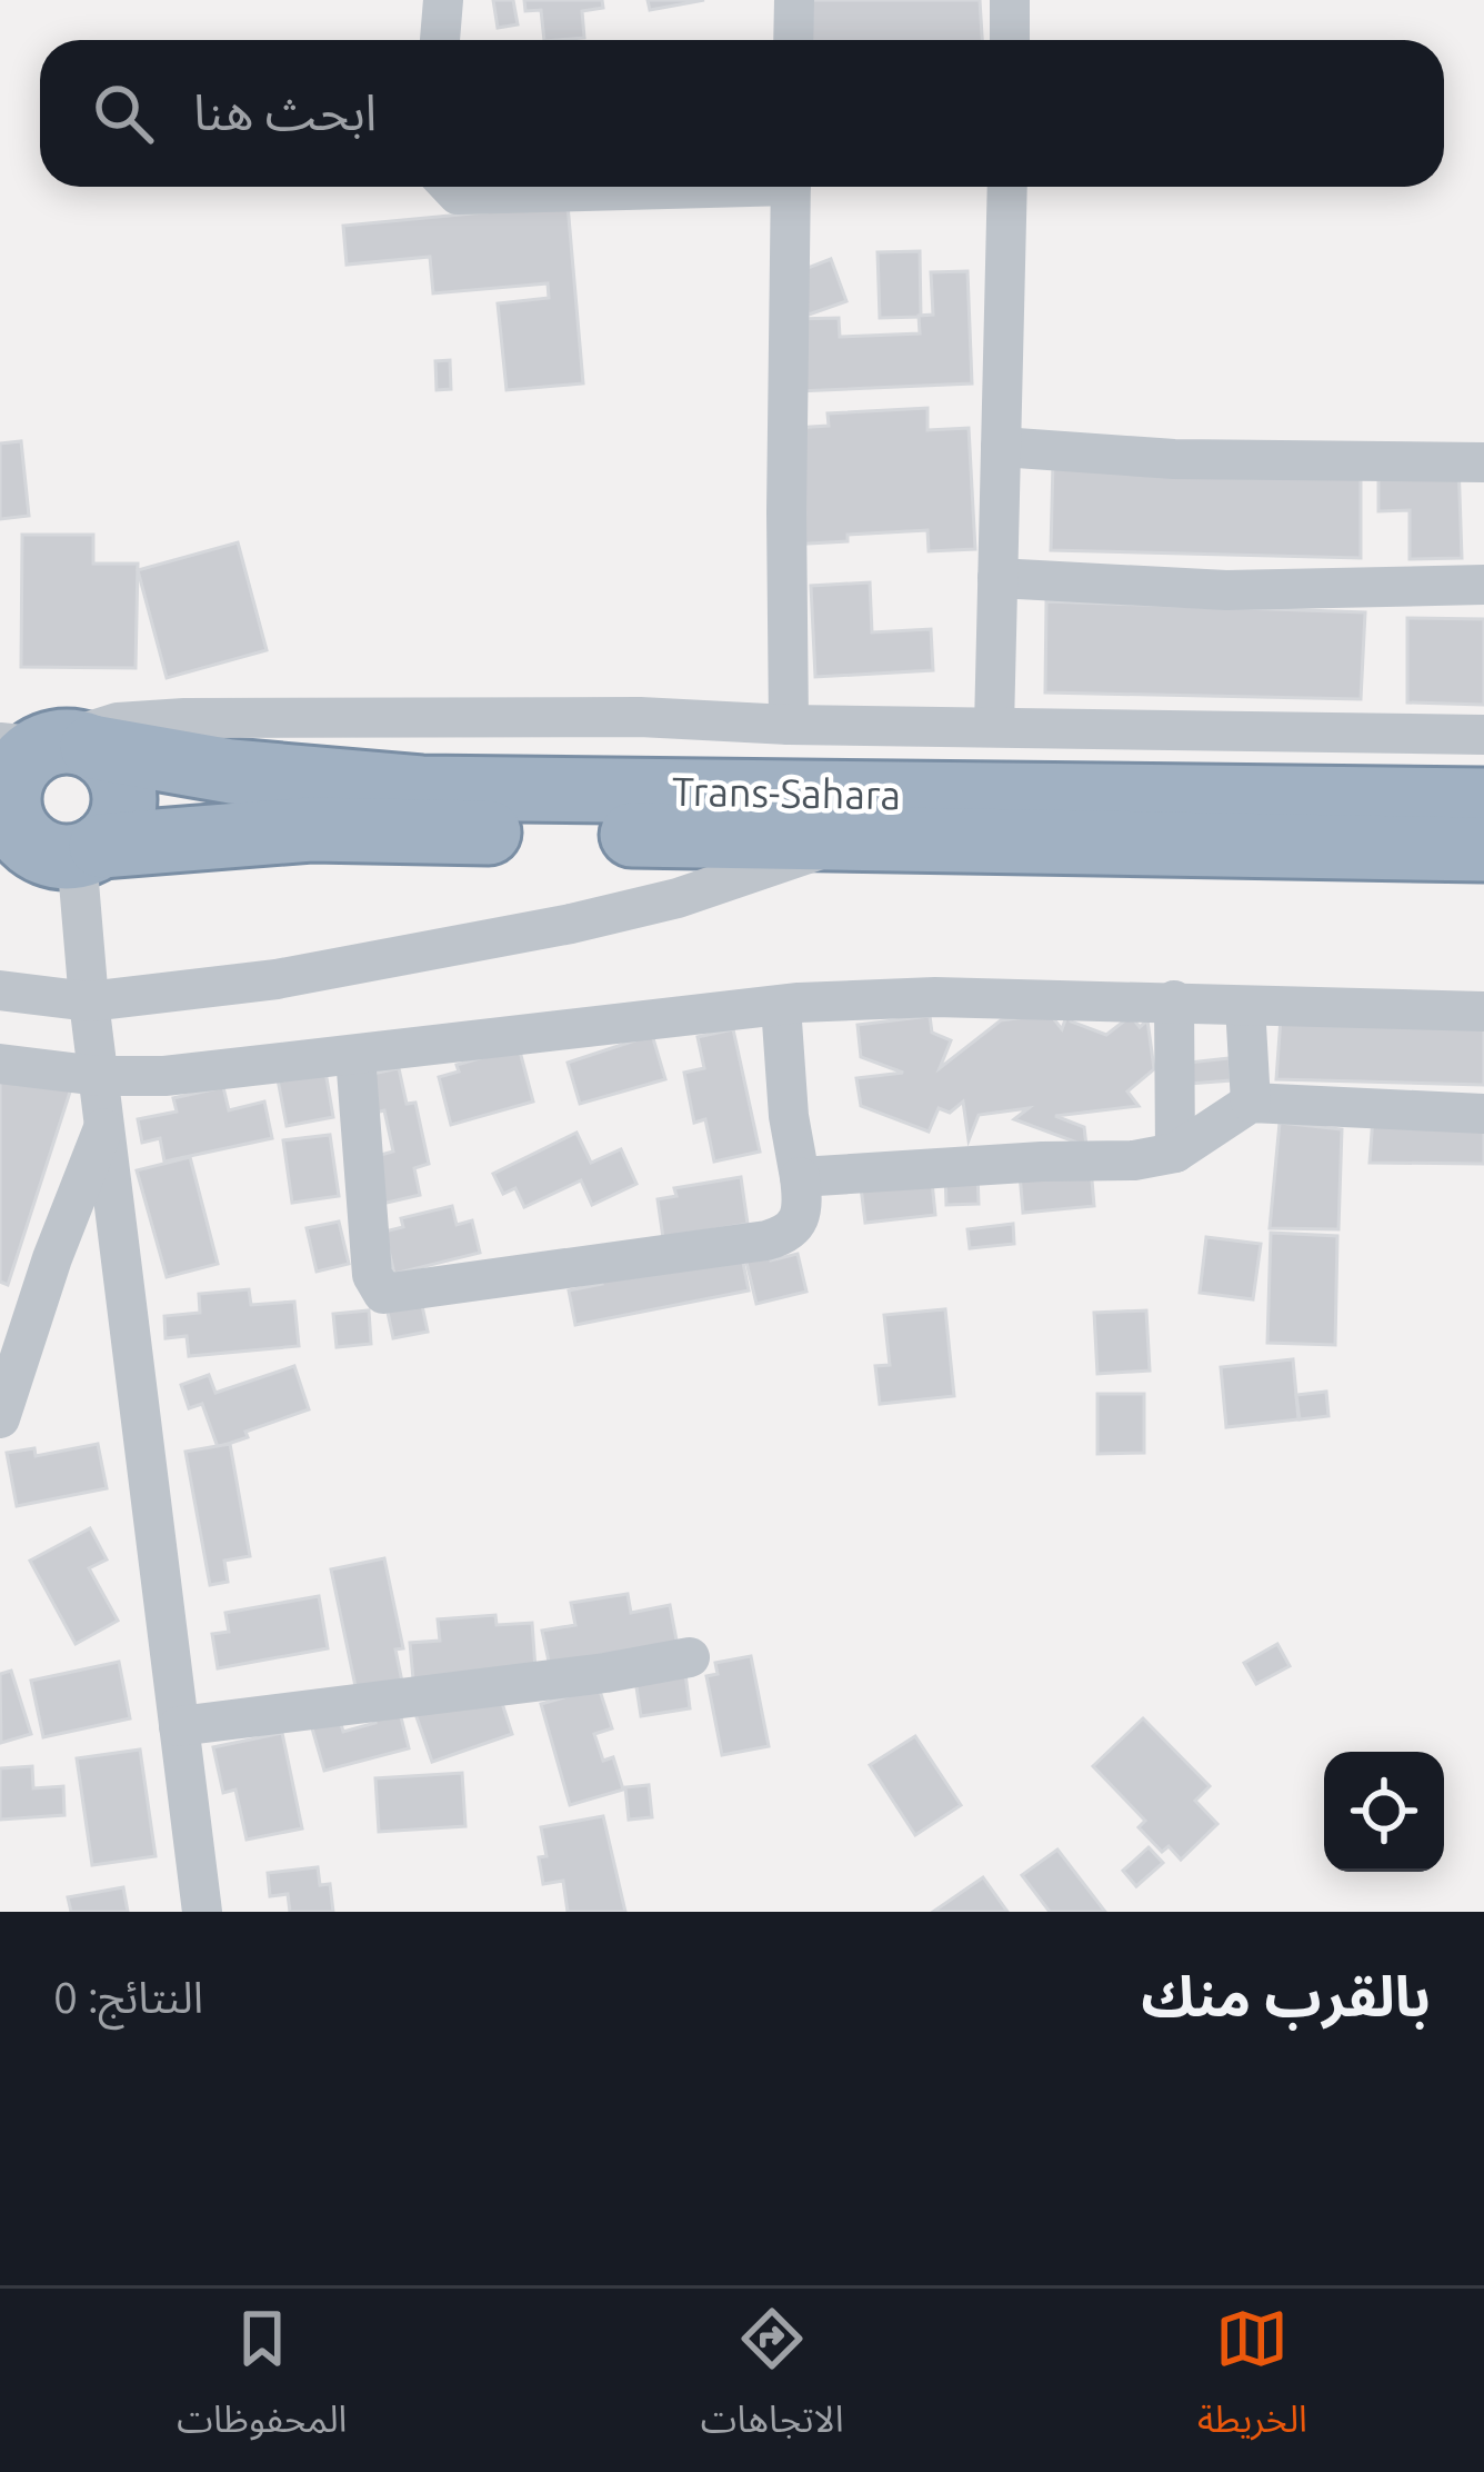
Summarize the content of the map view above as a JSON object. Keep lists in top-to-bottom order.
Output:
{
  "streets": {
    "highway": ["Trans-Sahara"]
  },
  "page": {
    "search": "ابحث هنا",
    "heading": ["بالقرب منك", "النتائج: 0"],
    "nav": ["الخريطة", "الاتجاهات", "المحفوظات"]
  }
}
